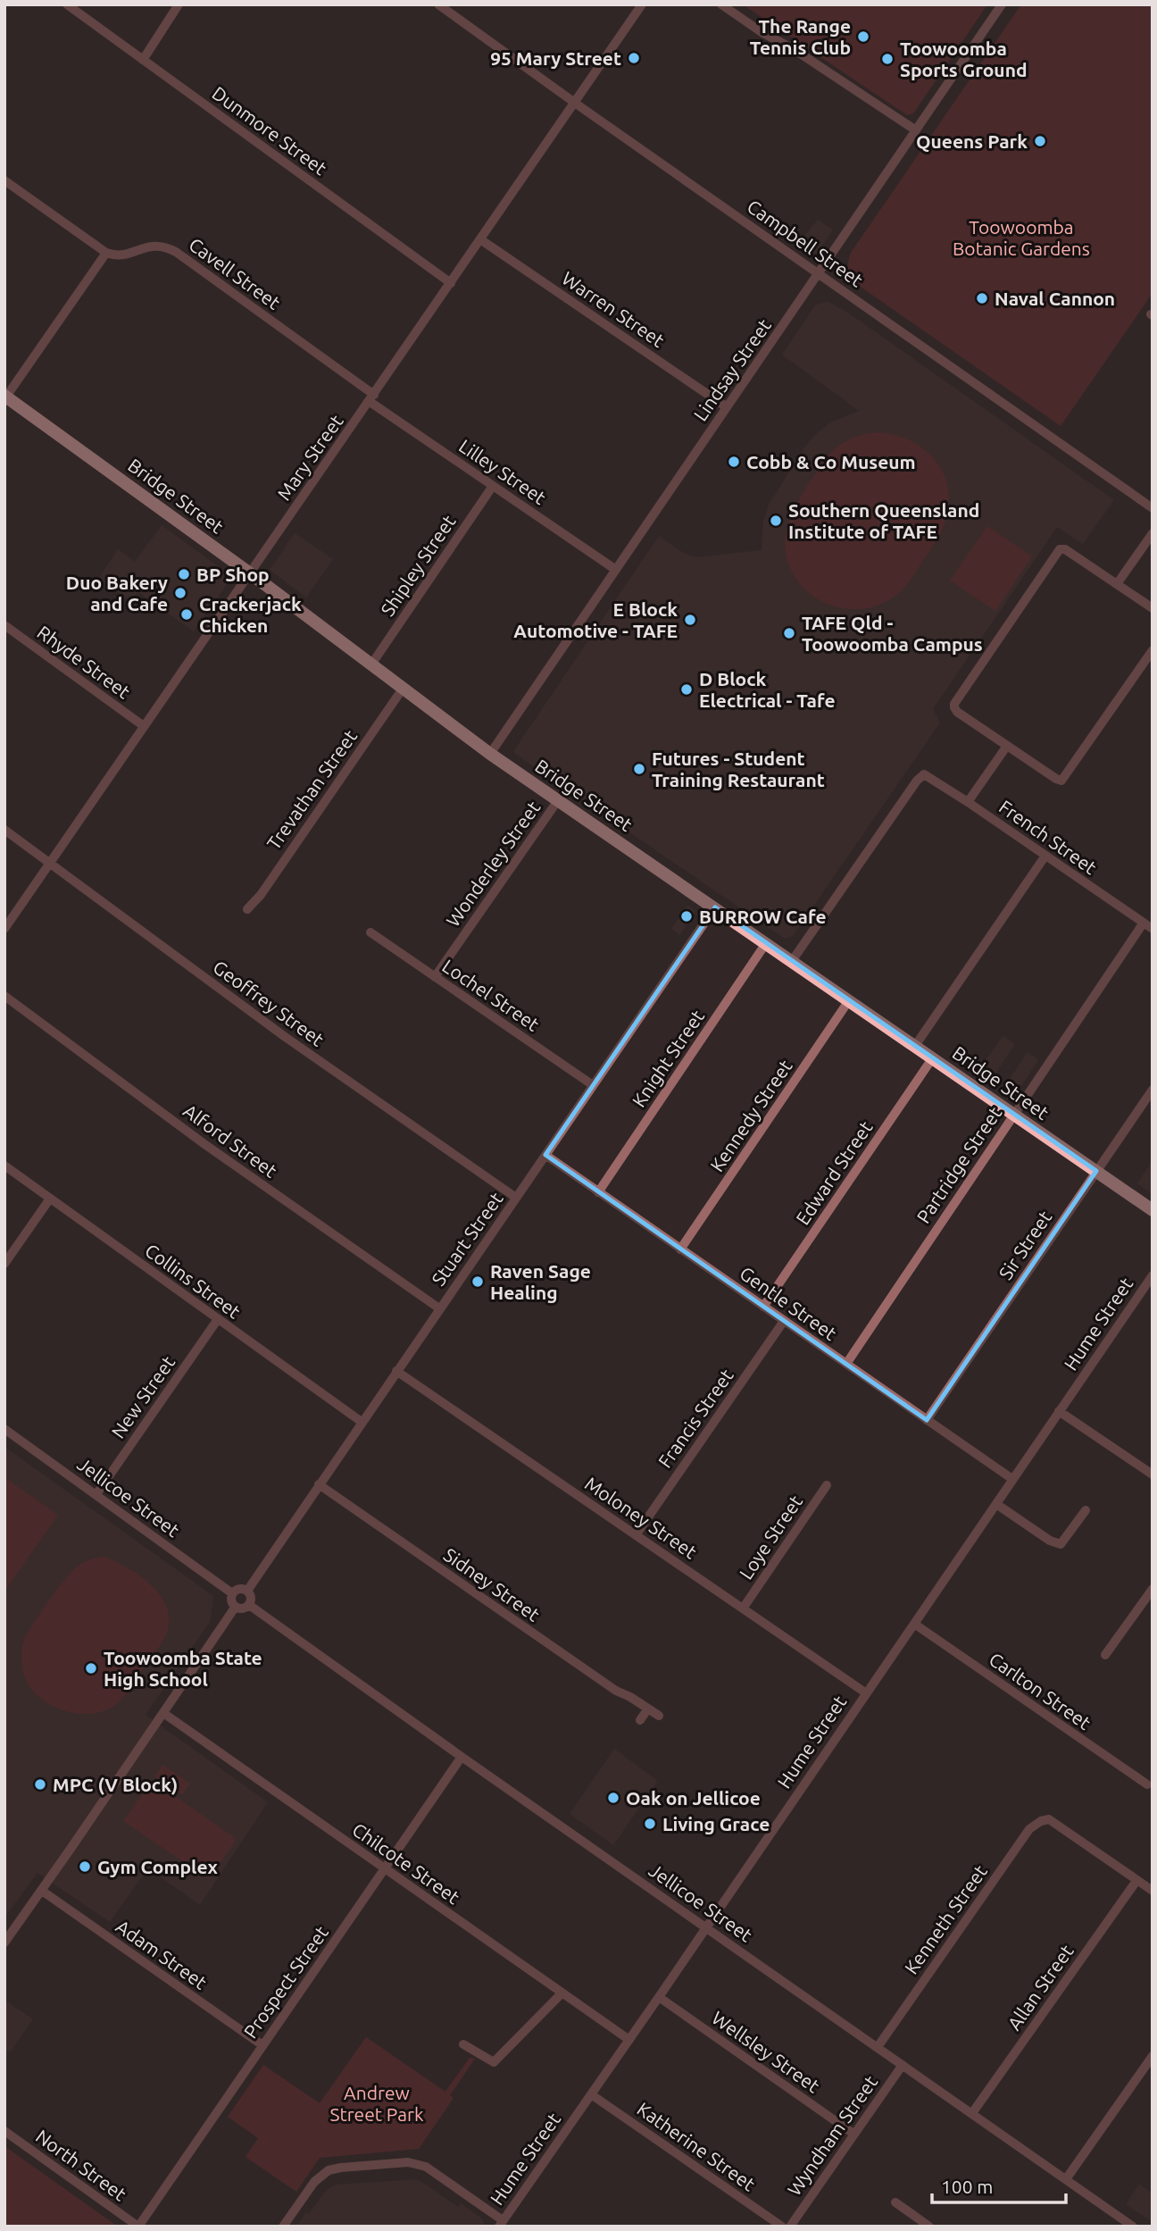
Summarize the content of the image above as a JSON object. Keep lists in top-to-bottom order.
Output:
{
  "streets": {
    "main road": ["Bridge Street"],
    "street": [
      "Dunmore Street",
      "Campbell Street",
      "Cavell Street",
      "Warren Street",
      "Lindsay Street",
      "Mary Street",
      "Lilley Street",
      "Shipley Street",
      "Rhyde Street",
      "Trevathan Street",
      "French Street",
      "Wonderley Street",
      "Lochel Street",
      "Geoffrey Street",
      "Knight Street",
      "Kennedy Street",
      "Alford Street",
      "Partridge Street",
      "Edward Street",
      "Stuart Street",
      "Sir Street",
      "Collins Street",
      "Gentle Street",
      "Hume Street",
      "New Street",
      "Francis Street",
      "Jellicoe Street",
      "Moloney Street",
      "Loye Street",
      "Sidney Street",
      "Carlton Street",
      "Chilcote Street",
      "Kenneth Street",
      "Adam Street",
      "Prospect Street",
      "Allan Street",
      "Wellsley Street",
      "Wyndham Street",
      "Katherine Street",
      "North Street"
    ]
  },
  "crossings": [
    ["Dunmore Street", "Mary Street"],
    ["Campbell Street", "Lindsay Street"],
    ["Campbell Street", "Mary Street"],
    ["Cavell Street", "Mary Street"],
    ["Cavell Street", "Lilley Street"],
    ["Warren Street", "Lindsay Street"],
    ["Warren Street", "Mary Street"],
    ["Lindsay Street", "Lilley Street"],
    ["Lindsay Street", "Bridge Street"],
    ["Mary Street", "Lilley Street"],
    ["Mary Street", "Bridge Street"],
    ["Mary Street", "Rhyde Street"],
    ["Mary Street", "Geoffrey Street"],
    ["Lilley Street", "Shipley Street"],
    ["Bridge Street", "Shipley Street"],
    ["Bridge Street", "Trevathan Street"],
    ["Bridge Street", "French Street"],
    ["Bridge Street", "Wonderley Street"],
    ["Bridge Street", "Knight Street"],
    ["Bridge Street", "Kennedy Street"],
    ["Bridge Street", "Partridge Street"],
    ["Bridge Street", "Edward Street"],
    ["Bridge Street", "Stuart Street"],
    ["Bridge Street", "Sir Street"],
    ["French Street", "Partridge Street"],
    ["Wonderley Street", "Lochel Street"],
    ["Lochel Street", "Stuart Street"],
    ["Geoffrey Street", "Stuart Street"],
    ["Knight Street", "Gentle Street"],
    ["Kennedy Street", "Gentle Street"],
    ["Alford Street", "Stuart Street"],
    ["Partridge Street", "Gentle Street"],
    ["Edward Street", "Gentle Street"],
    ["Stuart Street", "Collins Street"],
    ["Stuart Street", "Gentle Street"],
    ["Stuart Street", "Jellicoe Street"],
    ["Stuart Street", "Moloney Street"],
    ["Stuart Street", "Sidney Street"],
    ["Sir Street", "Gentle Street"],
    ["Collins Street", "New Street"],
    ["Gentle Street", "Hume Street"],
    ["Gentle Street", "Francis Street"],
    ["Hume Street", "Jellicoe Street"],
    ["Hume Street", "Moloney Street"],
    ["Hume Street", "Carlton Street"],
    ["Hume Street", "Chilcote Street"],
    ["Hume Street", "Wellsley Street"],
    ["Hume Street", "Katherine Street"],
    ["New Street", "Jellicoe Street"],
    ["Francis Street", "Moloney Street"],
    ["Jellicoe Street", "Kenneth Street"],
    ["Jellicoe Street", "Prospect Street"],
    ["Jellicoe Street", "Allan Street"],
    ["Jellicoe Street", "Wyndham Street"],
    ["Moloney Street", "Loye Street"],
    ["Chilcote Street", "Prospect Street"],
    ["Kenneth Street", "Allan Street"],
    ["Adam Street", "Prospect Street"],
    ["Prospect Street", "North Street"],
    ["Wellsley Street", "Wyndham Street"]
  ],
  "parks": ["Toowoomba Botanic Gardens", "Andrew Street Park"],
  "places": [
    "The Range Tennis Club",
    "95 Mary Street",
    "Toowoomba Sports Ground",
    "Queens Park",
    "Naval Cannon",
    "Cobb & Co Museum",
    "Southern Queensland Institute of TAFE",
    "BP Shop",
    "Duo Bakery and Cafe",
    "Crackerjack Chicken",
    "E Block Automotive - TAFE",
    "TAFE Qld - Toowoomba Campus",
    "D Block Electrical - Tafe",
    "Futures - Student Training Restaurant",
    "BURROW Cafe",
    "Raven Sage Healing",
    "Toowoomba State High School",
    "MPC (V Block)",
    "Oak on Jellicoe",
    "Living Grace",
    "Gym Complex"
  ],
  "scale_bar": "100 m"
}
